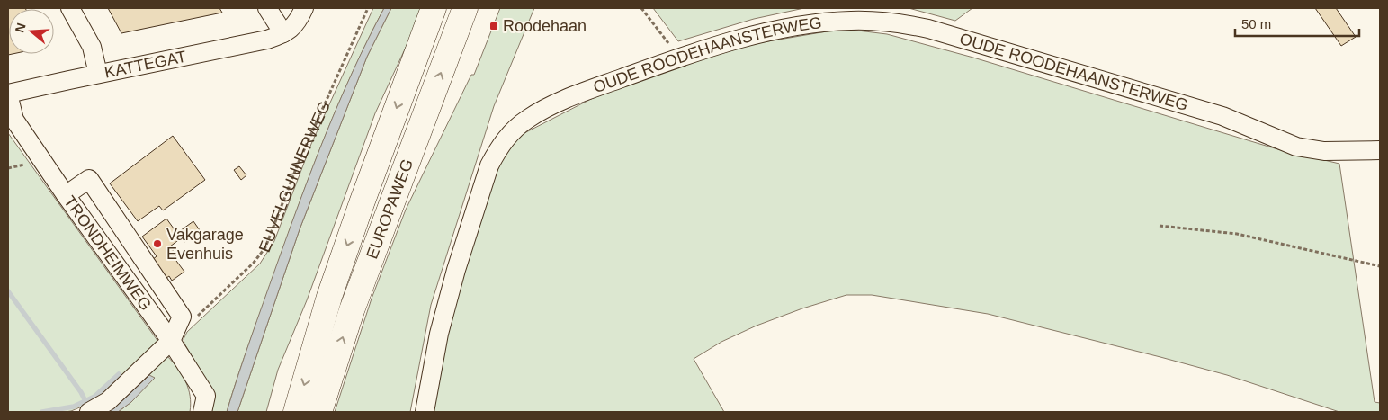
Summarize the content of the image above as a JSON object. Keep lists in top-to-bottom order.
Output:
{
  "streets": {
    "highway": ["EUROPAWEG"],
    "street": ["OUDE ROODEHAANSTERWEG", "KATTEGAT", "TRONDHEIMWEG"],
    "path": ["EUVELGUNNERWEG"]
  },
  "crossings": [
    ["KATTEGAT", "TRONDHEIMWEG"]
  ],
  "places": {
    "transit": ["Roodehaan"],
    "other": ["Vakgarage Evenhuis"]
  },
  "scale_bar": "50 m",
  "north": "left"
}
